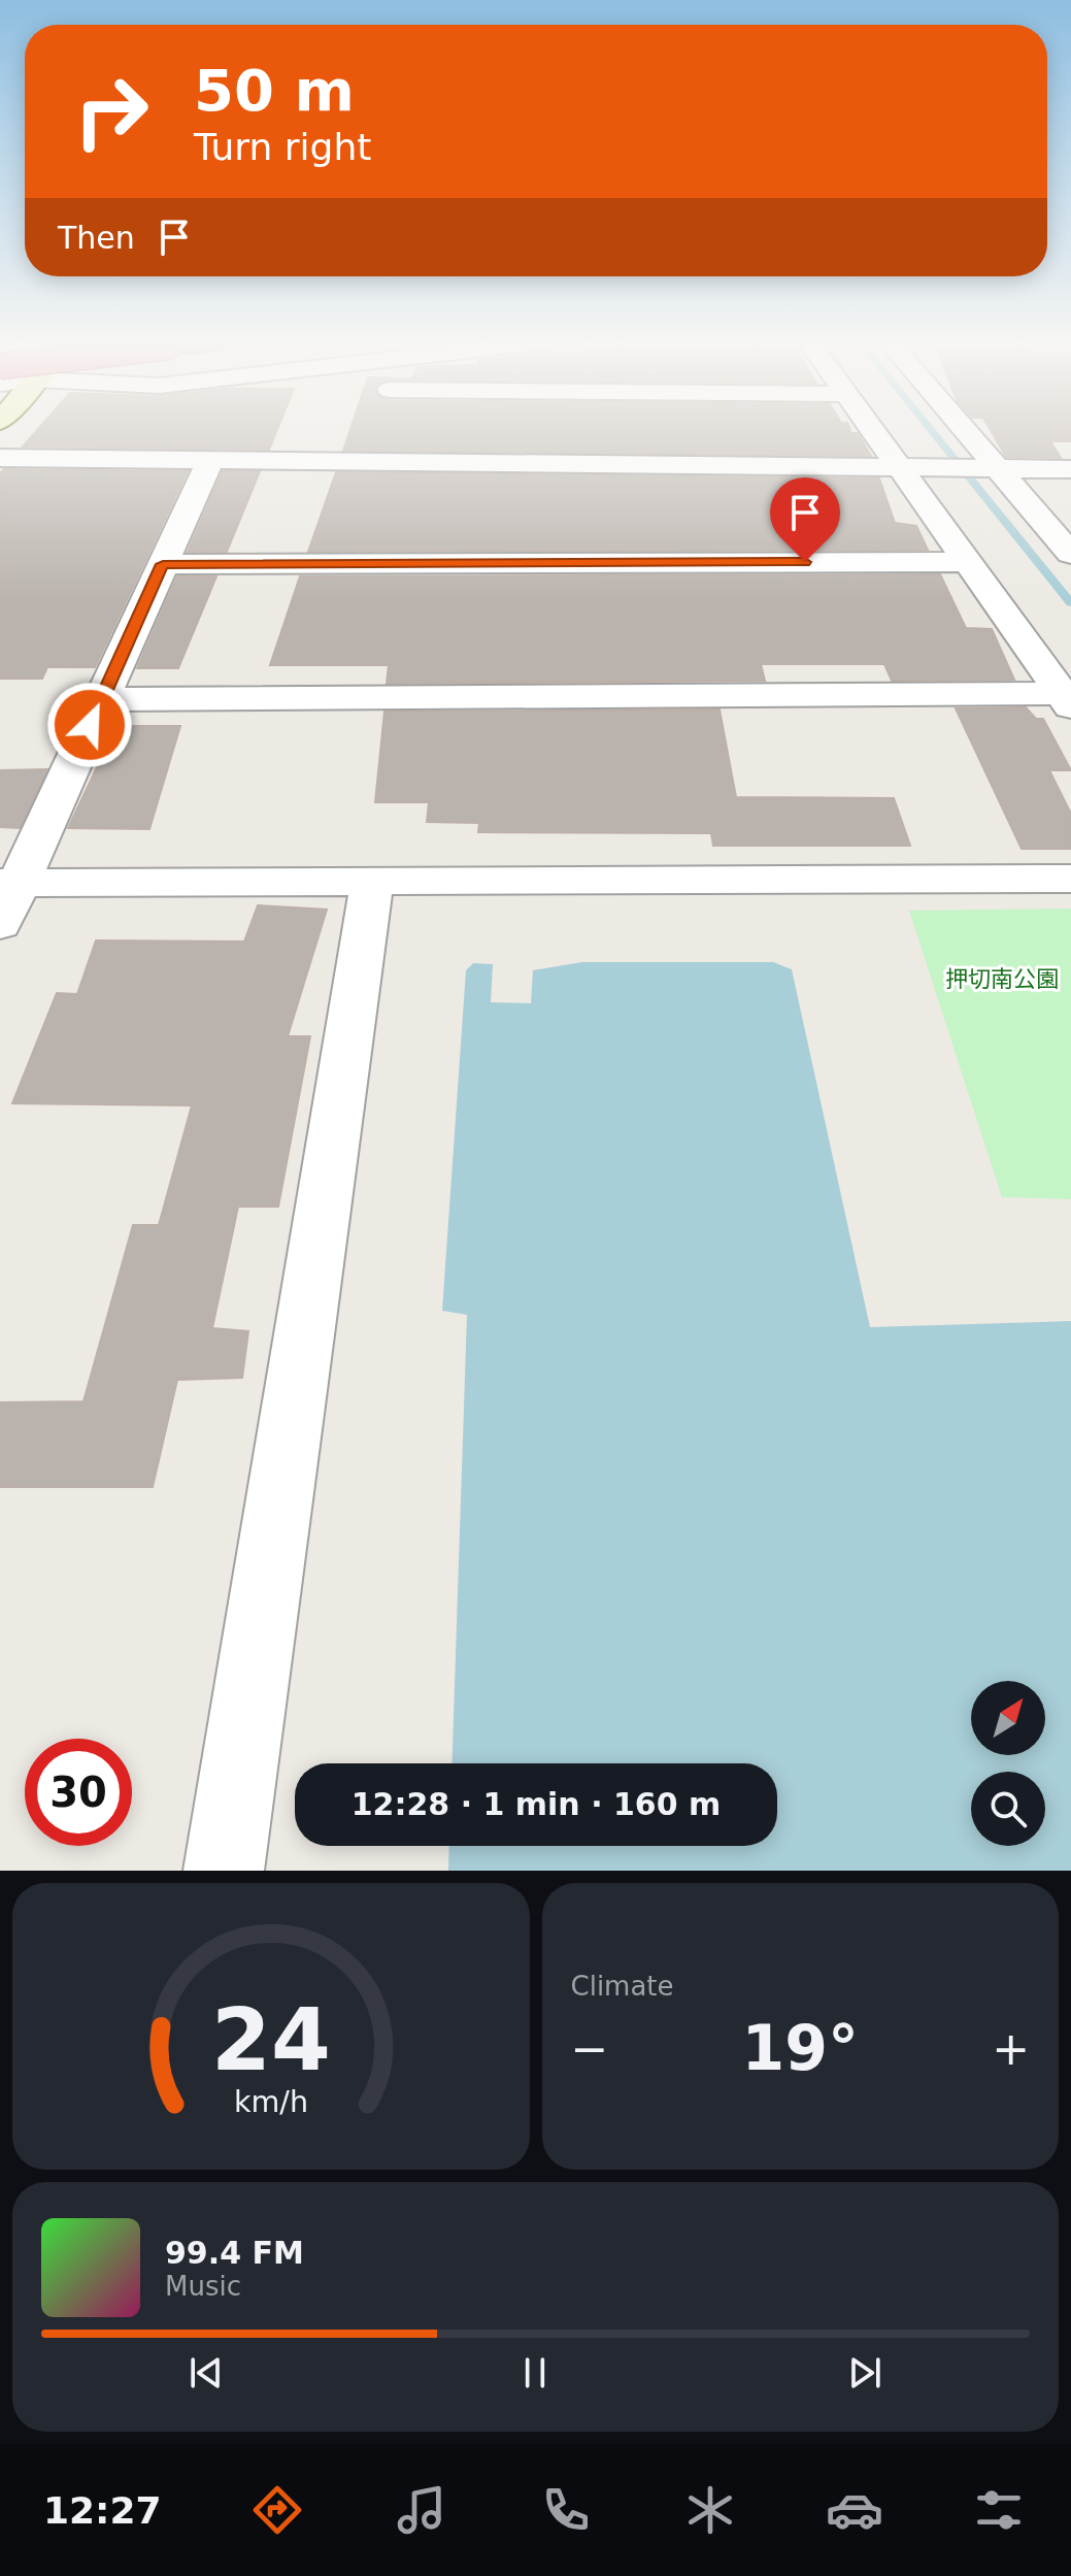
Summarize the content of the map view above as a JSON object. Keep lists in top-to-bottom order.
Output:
{
  "parks": ["押切南公園"],
  "north": "top right",
  "page": {
    "turn": ["50 m", "Turn right"],
    "then": "Then",
    "limit": "30",
    "trip": "12:28 · 1 min · 160 m",
    "tile": "Climate",
    "heat": ["−", "19°", "+"],
    "song": ["99.4 FM", "Music"],
    "tabs": "12:27",
    "gauge": ["24", "km/h"]
  }
}
